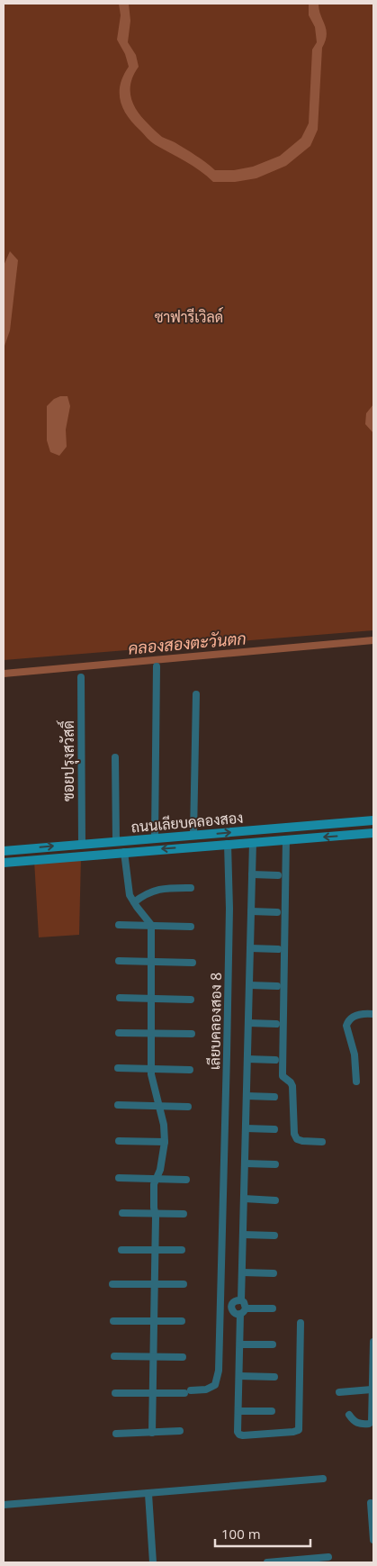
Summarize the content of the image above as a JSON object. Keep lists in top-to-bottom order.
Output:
{
  "streets": {
    "main road": ["ถนนเลียบคลองสอง"],
    "street": ["ซอยปรุงสวัสดิ์", "เลียบคลองสอง 8"]
  },
  "crossings": [
    ["ซอยปรุงสวัสดิ์", "ถนนเลียบคลองสอง"],
    ["ถนนเลียบคลองสอง", "เลียบคลองสอง 8"]
  ],
  "water": ["คลองสองตะวันตก"],
  "parks": ["ซาฟารีเวิลด์"],
  "scale_bar": "100 m"
}
